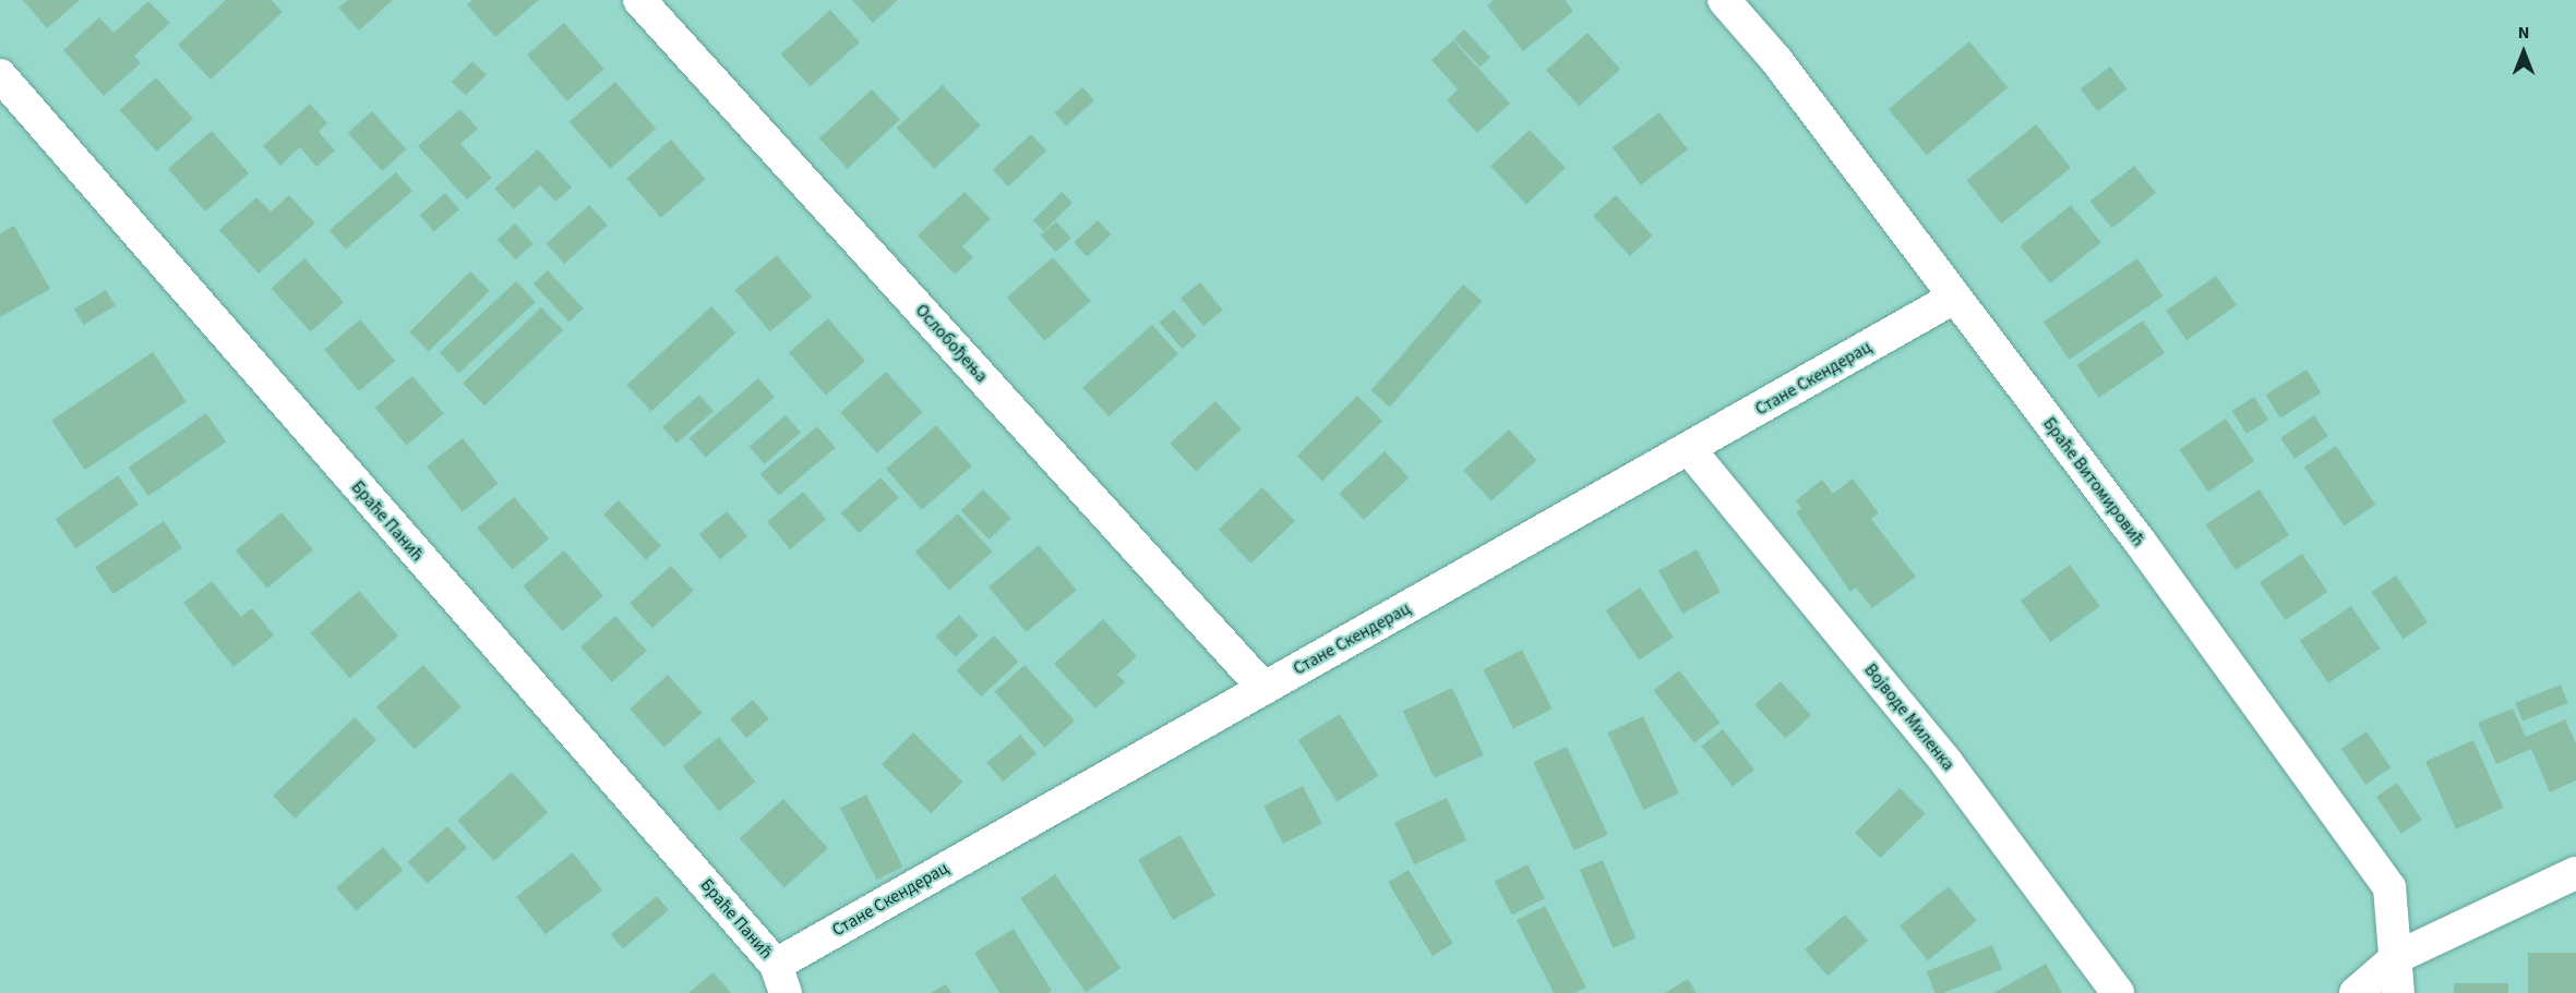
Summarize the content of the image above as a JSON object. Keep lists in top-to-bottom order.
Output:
{
  "streets": {
    "street": [
      "Ослобођења",
      "Стане Скендерац",
      "Браће Витомировић",
      "Браће Панић",
      "Војводе Миленка"
    ]
  },
  "crossings": [
    ["Ослобођења", "Стане Скендерац"],
    ["Стане Скендерац", "Браће Витомировић"],
    ["Стане Скендерац", "Браће Панић"],
    ["Стане Скендерац", "Војводе Миленка"]
  ],
  "north": "top"
}
